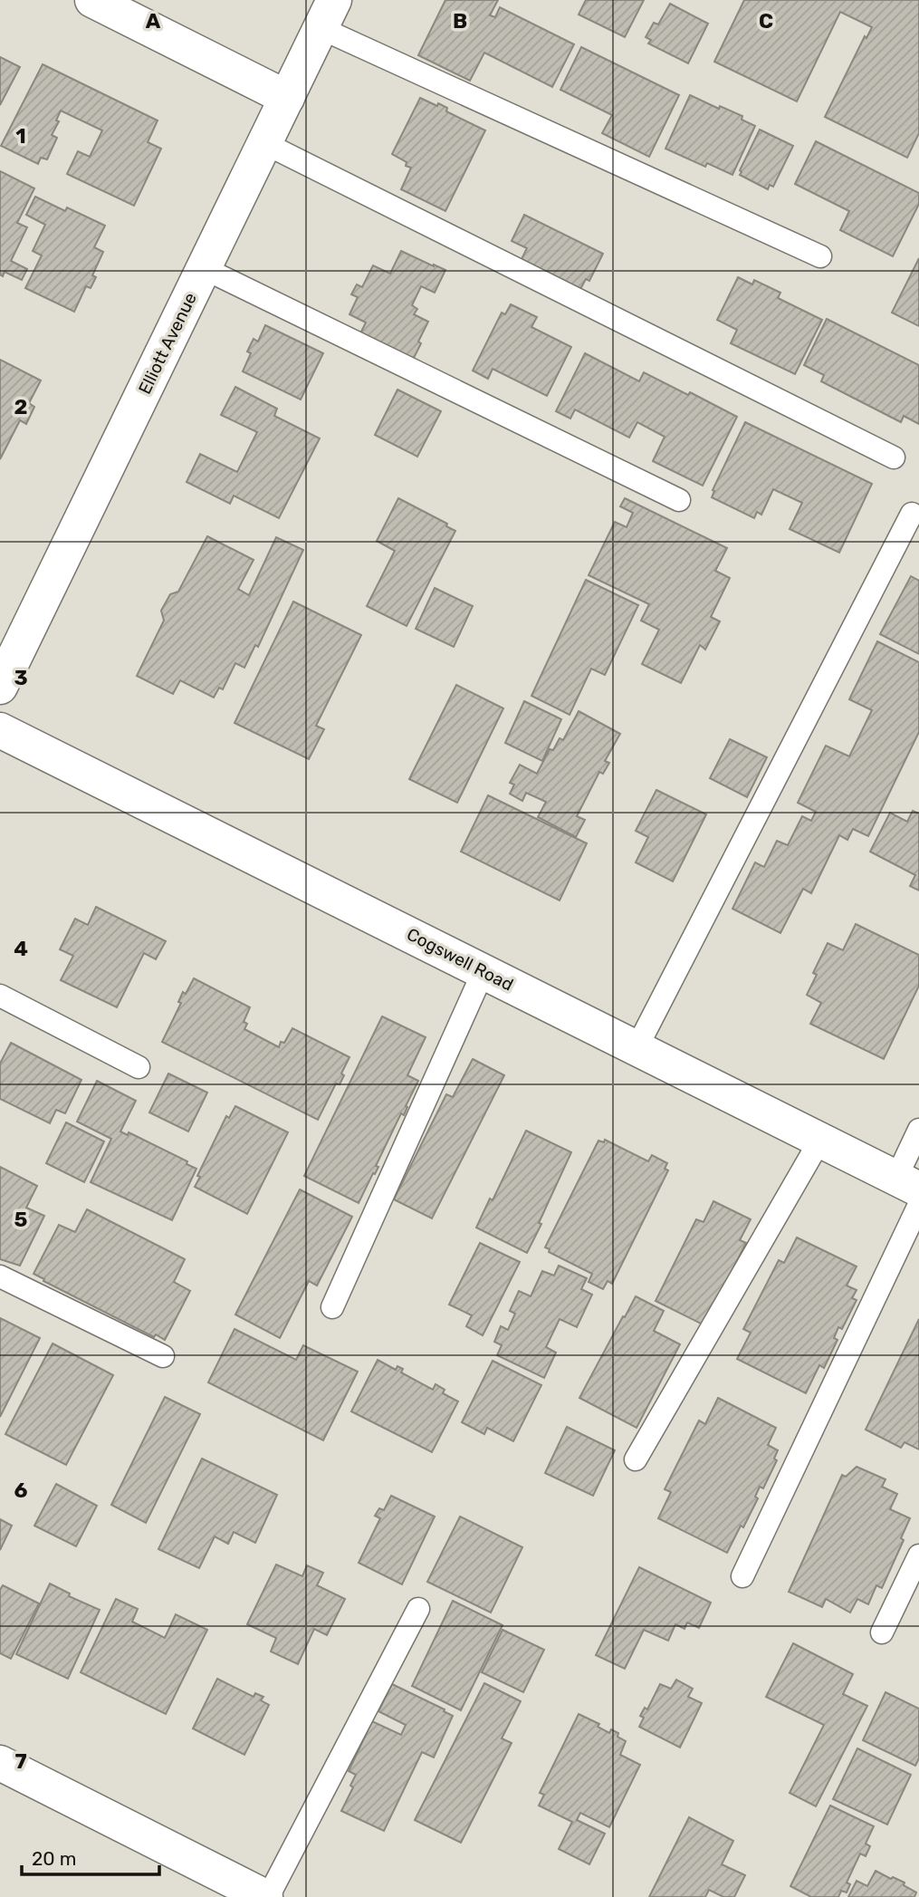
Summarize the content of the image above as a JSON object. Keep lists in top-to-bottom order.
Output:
{
  "streets": {
    "street": ["Elliott Avenue", "Cogswell Road"]
  },
  "scale_bar": "20 m",
  "grid": {
    "columns": ["A", "B", "C"],
    "rows": [
      "1",
      "2",
      "3",
      "4",
      "5",
      "6",
      "7"
    ]
  }
}
